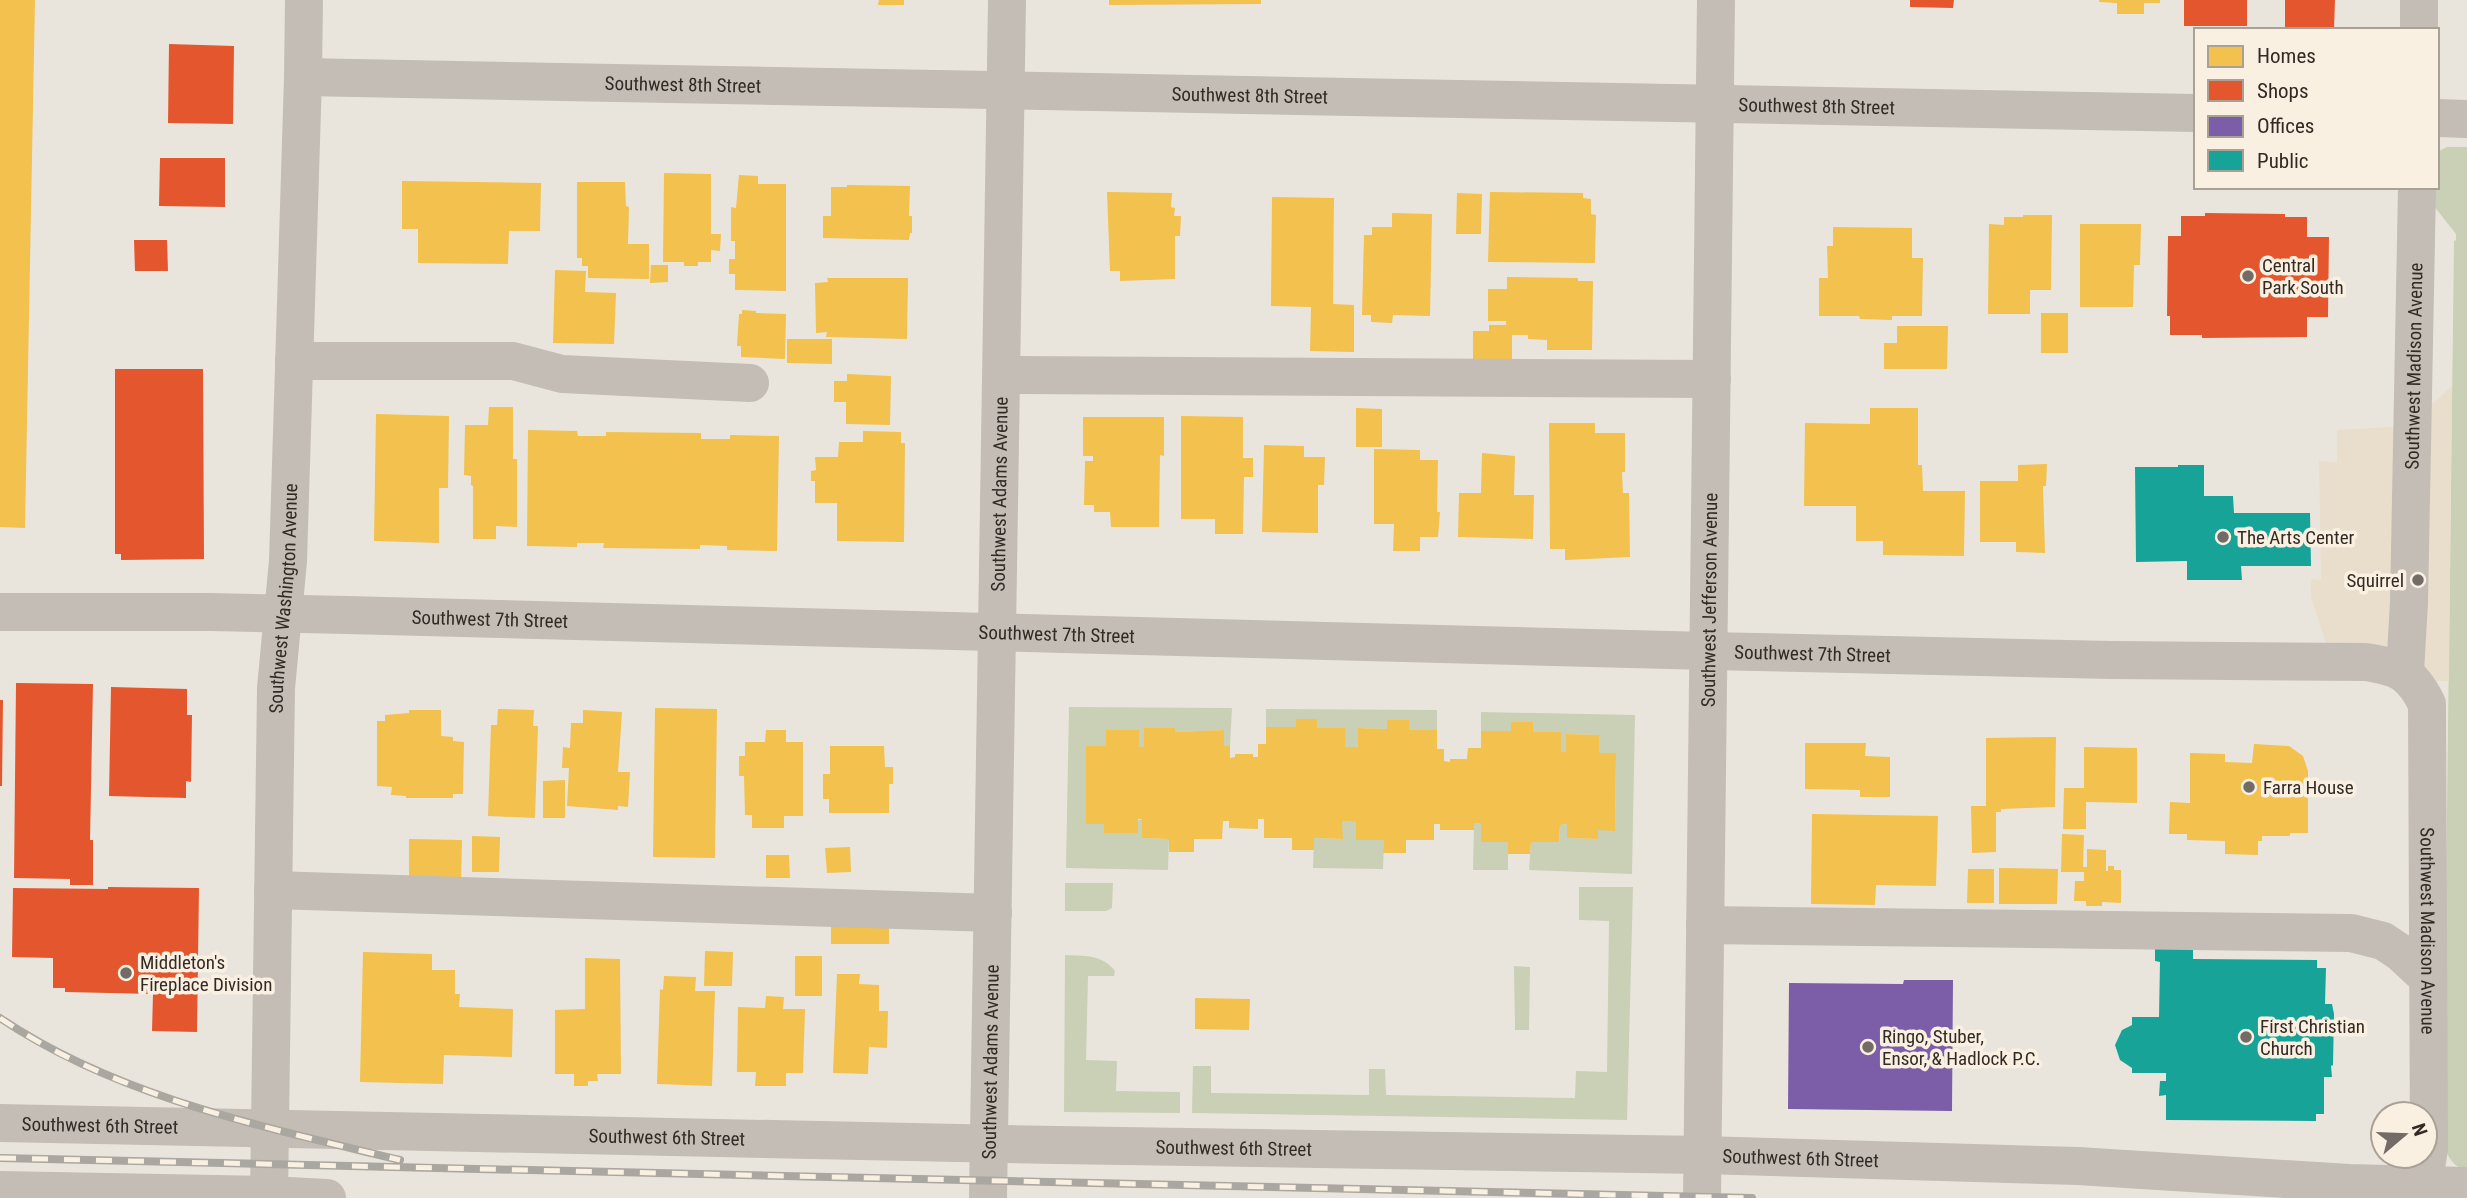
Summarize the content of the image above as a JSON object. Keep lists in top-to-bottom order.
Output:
{
  "streets": {
    "street": [
      "Southwest 8th Street",
      "Southwest Madison Avenue",
      "Southwest Adams Avenue",
      "Southwest Washington Avenue",
      "Southwest Jefferson Avenue",
      "Southwest 7th Street",
      "Southwest 6th Street"
    ]
  },
  "crossings": [
    ["Southwest 8th Street", "Southwest Adams Avenue"],
    ["Southwest 8th Street", "Southwest Washington Avenue"],
    ["Southwest 8th Street", "Southwest Jefferson Avenue"],
    ["Southwest Madison Avenue", "Southwest 7th Street"],
    ["Southwest Madison Avenue", "Southwest 6th Street"],
    ["Southwest Adams Avenue", "Southwest 7th Street"],
    ["Southwest Adams Avenue", "Southwest 6th Street"],
    ["Southwest Washington Avenue", "Southwest 7th Street"],
    ["Southwest Washington Avenue", "Southwest 6th Street"],
    ["Southwest Jefferson Avenue", "Southwest 7th Street"],
    ["Southwest Jefferson Avenue", "Southwest 6th Street"]
  ],
  "places": [
    "Central Park South",
    "The Arts Center",
    "Squirrel",
    "Farra House",
    "Middleton's Fireplace Division",
    "First Christian Church",
    "Ringo, Stuber, Ensor, & Hadlock P.C."
  ],
  "legend": [
    "Homes",
    "Shops",
    "Offices",
    "Public"
  ],
  "north": "right"
}
